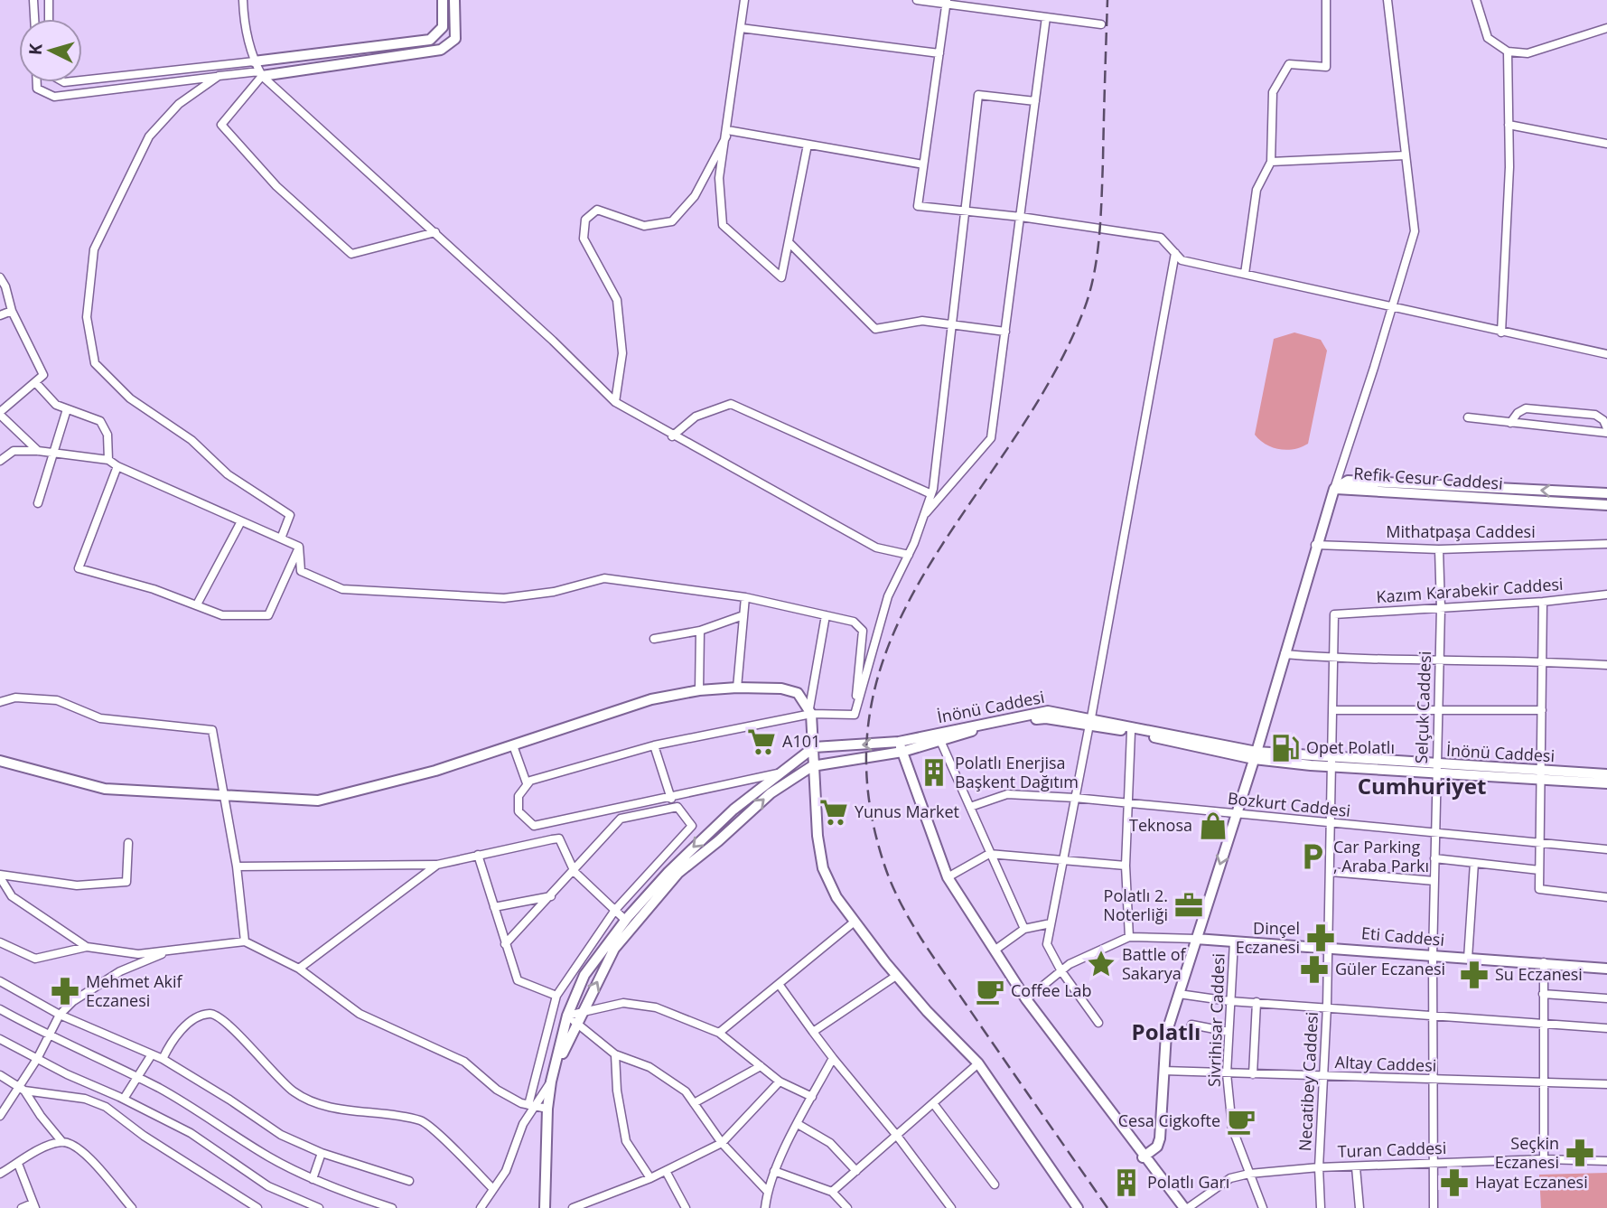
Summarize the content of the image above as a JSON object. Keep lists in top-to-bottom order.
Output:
{
  "streets": {
    "street": [
      "Refik Cesur Caddesi",
      "Mithatpaşa Caddesi",
      "Kazım Karabekir Caddesi",
      "İnönü Caddesi",
      "Selçuk Caddesi",
      "Bozkurt Caddesi",
      "Eti Caddesi",
      "Sivrihisar Caddesi",
      "Altay Caddesi",
      "Necatibey Caddesi",
      "Turan Caddesi"
    ]
  },
  "crossings": [
    ["Mithatpaşa Caddesi", "Selçuk Caddesi"],
    ["Kazım Karabekir Caddesi", "Selçuk Caddesi"],
    ["Kazım Karabekir Caddesi", "Necatibey Caddesi"],
    ["İnönü Caddesi", "Selçuk Caddesi"],
    ["İnönü Caddesi", "Necatibey Caddesi"],
    ["Selçuk Caddesi", "Bozkurt Caddesi"],
    ["Selçuk Caddesi", "Eti Caddesi"],
    ["Selçuk Caddesi", "Altay Caddesi"],
    ["Selçuk Caddesi", "Turan Caddesi"],
    ["Bozkurt Caddesi", "Necatibey Caddesi"],
    ["Eti Caddesi", "Sivrihisar Caddesi"],
    ["Eti Caddesi", "Necatibey Caddesi"],
    ["Sivrihisar Caddesi", "Altay Caddesi"],
    ["Sivrihisar Caddesi", "Turan Caddesi"],
    ["Altay Caddesi", "Necatibey Caddesi"],
    ["Necatibey Caddesi", "Turan Caddesi"]
  ],
  "districts": ["Cumhuriyet", "Polatlı"],
  "places": {
    "supermarket": ["A101", "Yunus Market"],
    "fuel station": ["Opet Polatlı"],
    "building": ["Polatlı Enerjisa Başkent Dağıtım", "Polatlı Garı"],
    "shop": ["Teknosa"],
    "parking": ["Car Parking , Araba Parkı"],
    "office": ["Polatlı 2. Noterliği"],
    "pharmacy": [
      "Dinçel Eczanesi",
      "Güler Eczanesi",
      "Su Eczanesi",
      "Mehmet Akif Eczanesi",
      "Seçkin Eczanesi",
      "Hayat Eczanesi"
    ],
    "place": ["Battle of Sakarya"],
    "cafe": ["Coffee Lab", "Cesa Cigkofte"]
  },
  "north": "left"
}
